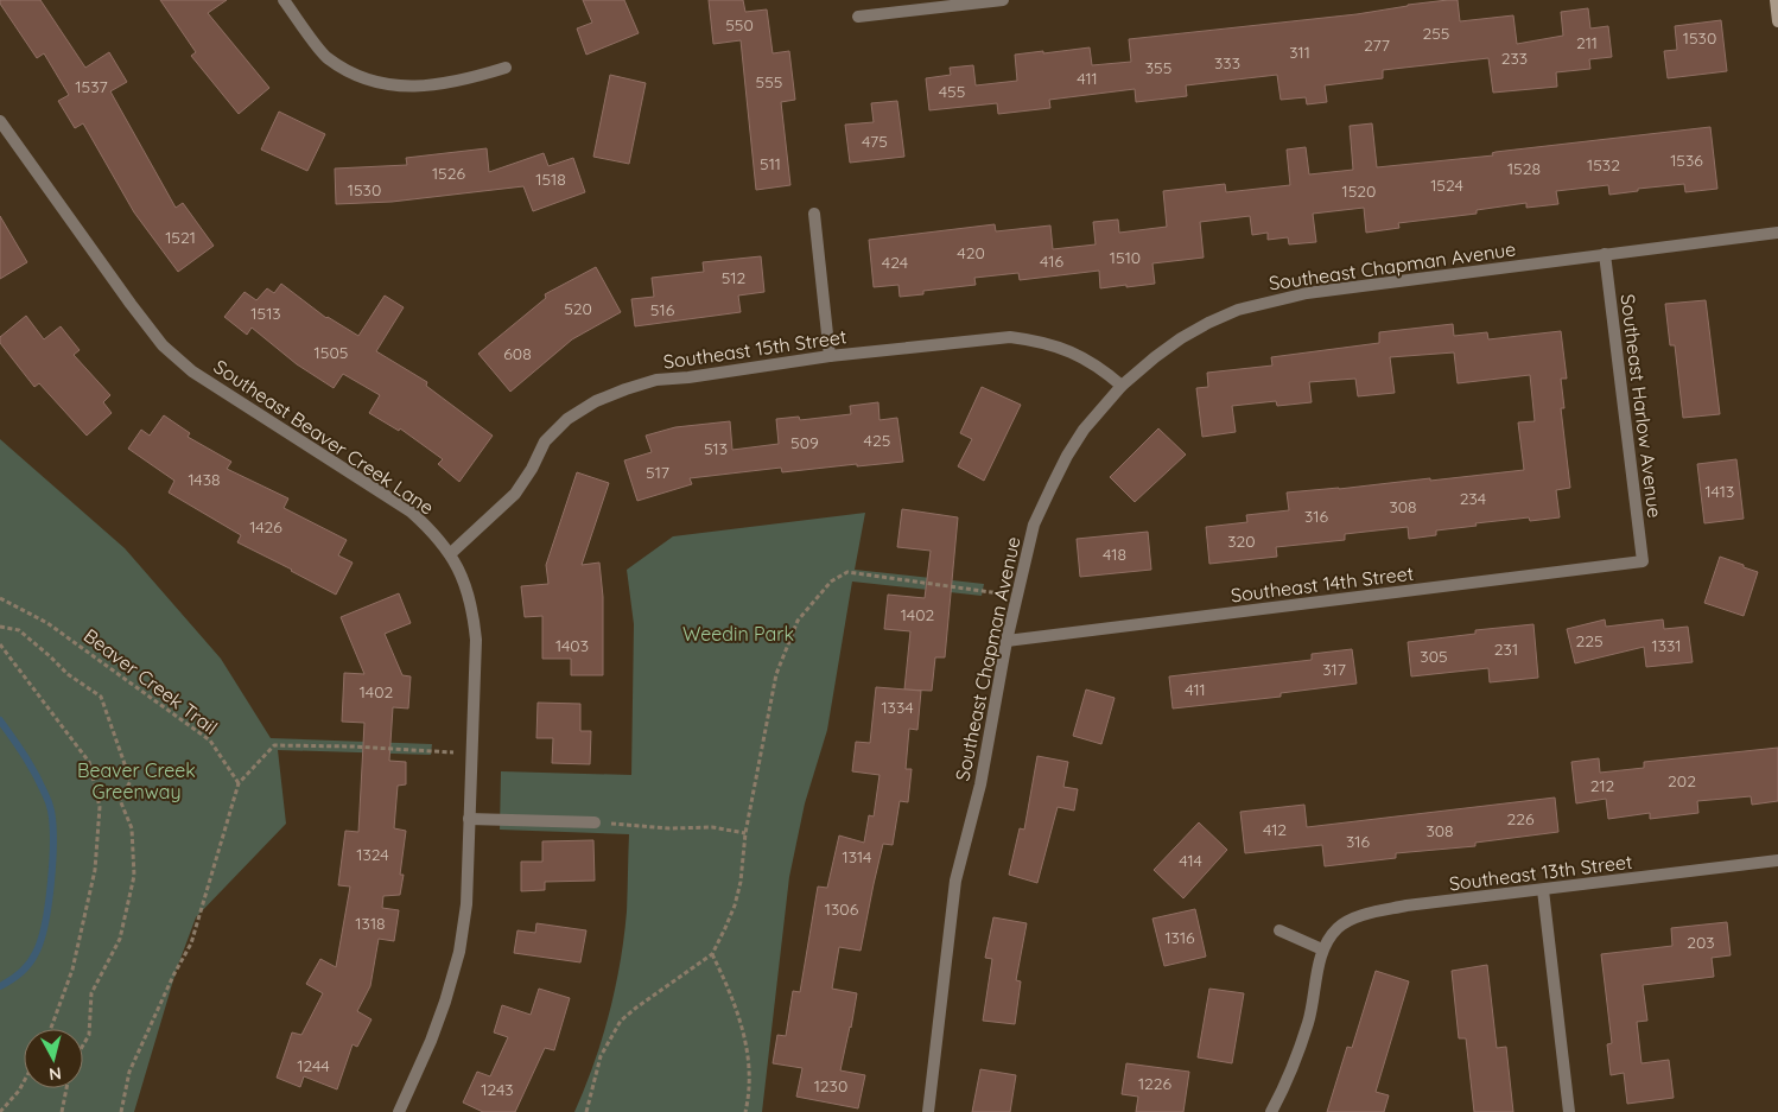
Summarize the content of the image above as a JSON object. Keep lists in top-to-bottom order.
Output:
{
  "streets": {
    "street": [
      "Southeast Chapman Avenue",
      "Southeast 15th Street",
      "Southeast Harlow Avenue",
      "Southeast Beaver Creek Lane",
      "Southeast 14th Street",
      "Southeast 13th Street"
    ],
    "path": ["Beaver Creek Trail"]
  },
  "crossings": [
    ["Southeast Chapman Avenue", "Southeast 15th Street"],
    ["Southeast Chapman Avenue", "Southeast Harlow Avenue"],
    ["Southeast Chapman Avenue", "Southeast 14th Street"],
    ["Southeast 15th Street", "Southeast Beaver Creek Lane"],
    ["Southeast Harlow Avenue", "Southeast 14th Street"]
  ],
  "parks": ["Weedin Park", "Beaver Creek Greenway"],
  "house_numbers": [
    "550",
    "255",
    "1530",
    "211",
    "277",
    "311",
    "233",
    "333",
    "355",
    "411",
    "555",
    "1537",
    "455",
    "475",
    "1536",
    "511",
    "1532",
    "1528",
    "1526",
    "1518",
    "1524",
    "1530",
    "1520",
    "1521",
    "420",
    "1510",
    "416",
    "424",
    "512",
    "520",
    "516",
    "1513",
    "1505",
    "608",
    "425",
    "509",
    "513",
    "517",
    "1438",
    "1413",
    "234",
    "308",
    "316",
    "1426",
    "320",
    "418",
    "1402",
    "225",
    "1403",
    "1331",
    "231",
    "305",
    "317",
    "411",
    "1402",
    "1334",
    "202",
    "212",
    "226",
    "412",
    "308",
    "316",
    "1324",
    "1314",
    "414",
    "1306",
    "1318",
    "1316",
    "203",
    "1244",
    "1226",
    "1230",
    "1243"
  ],
  "north": "bottom"
}
